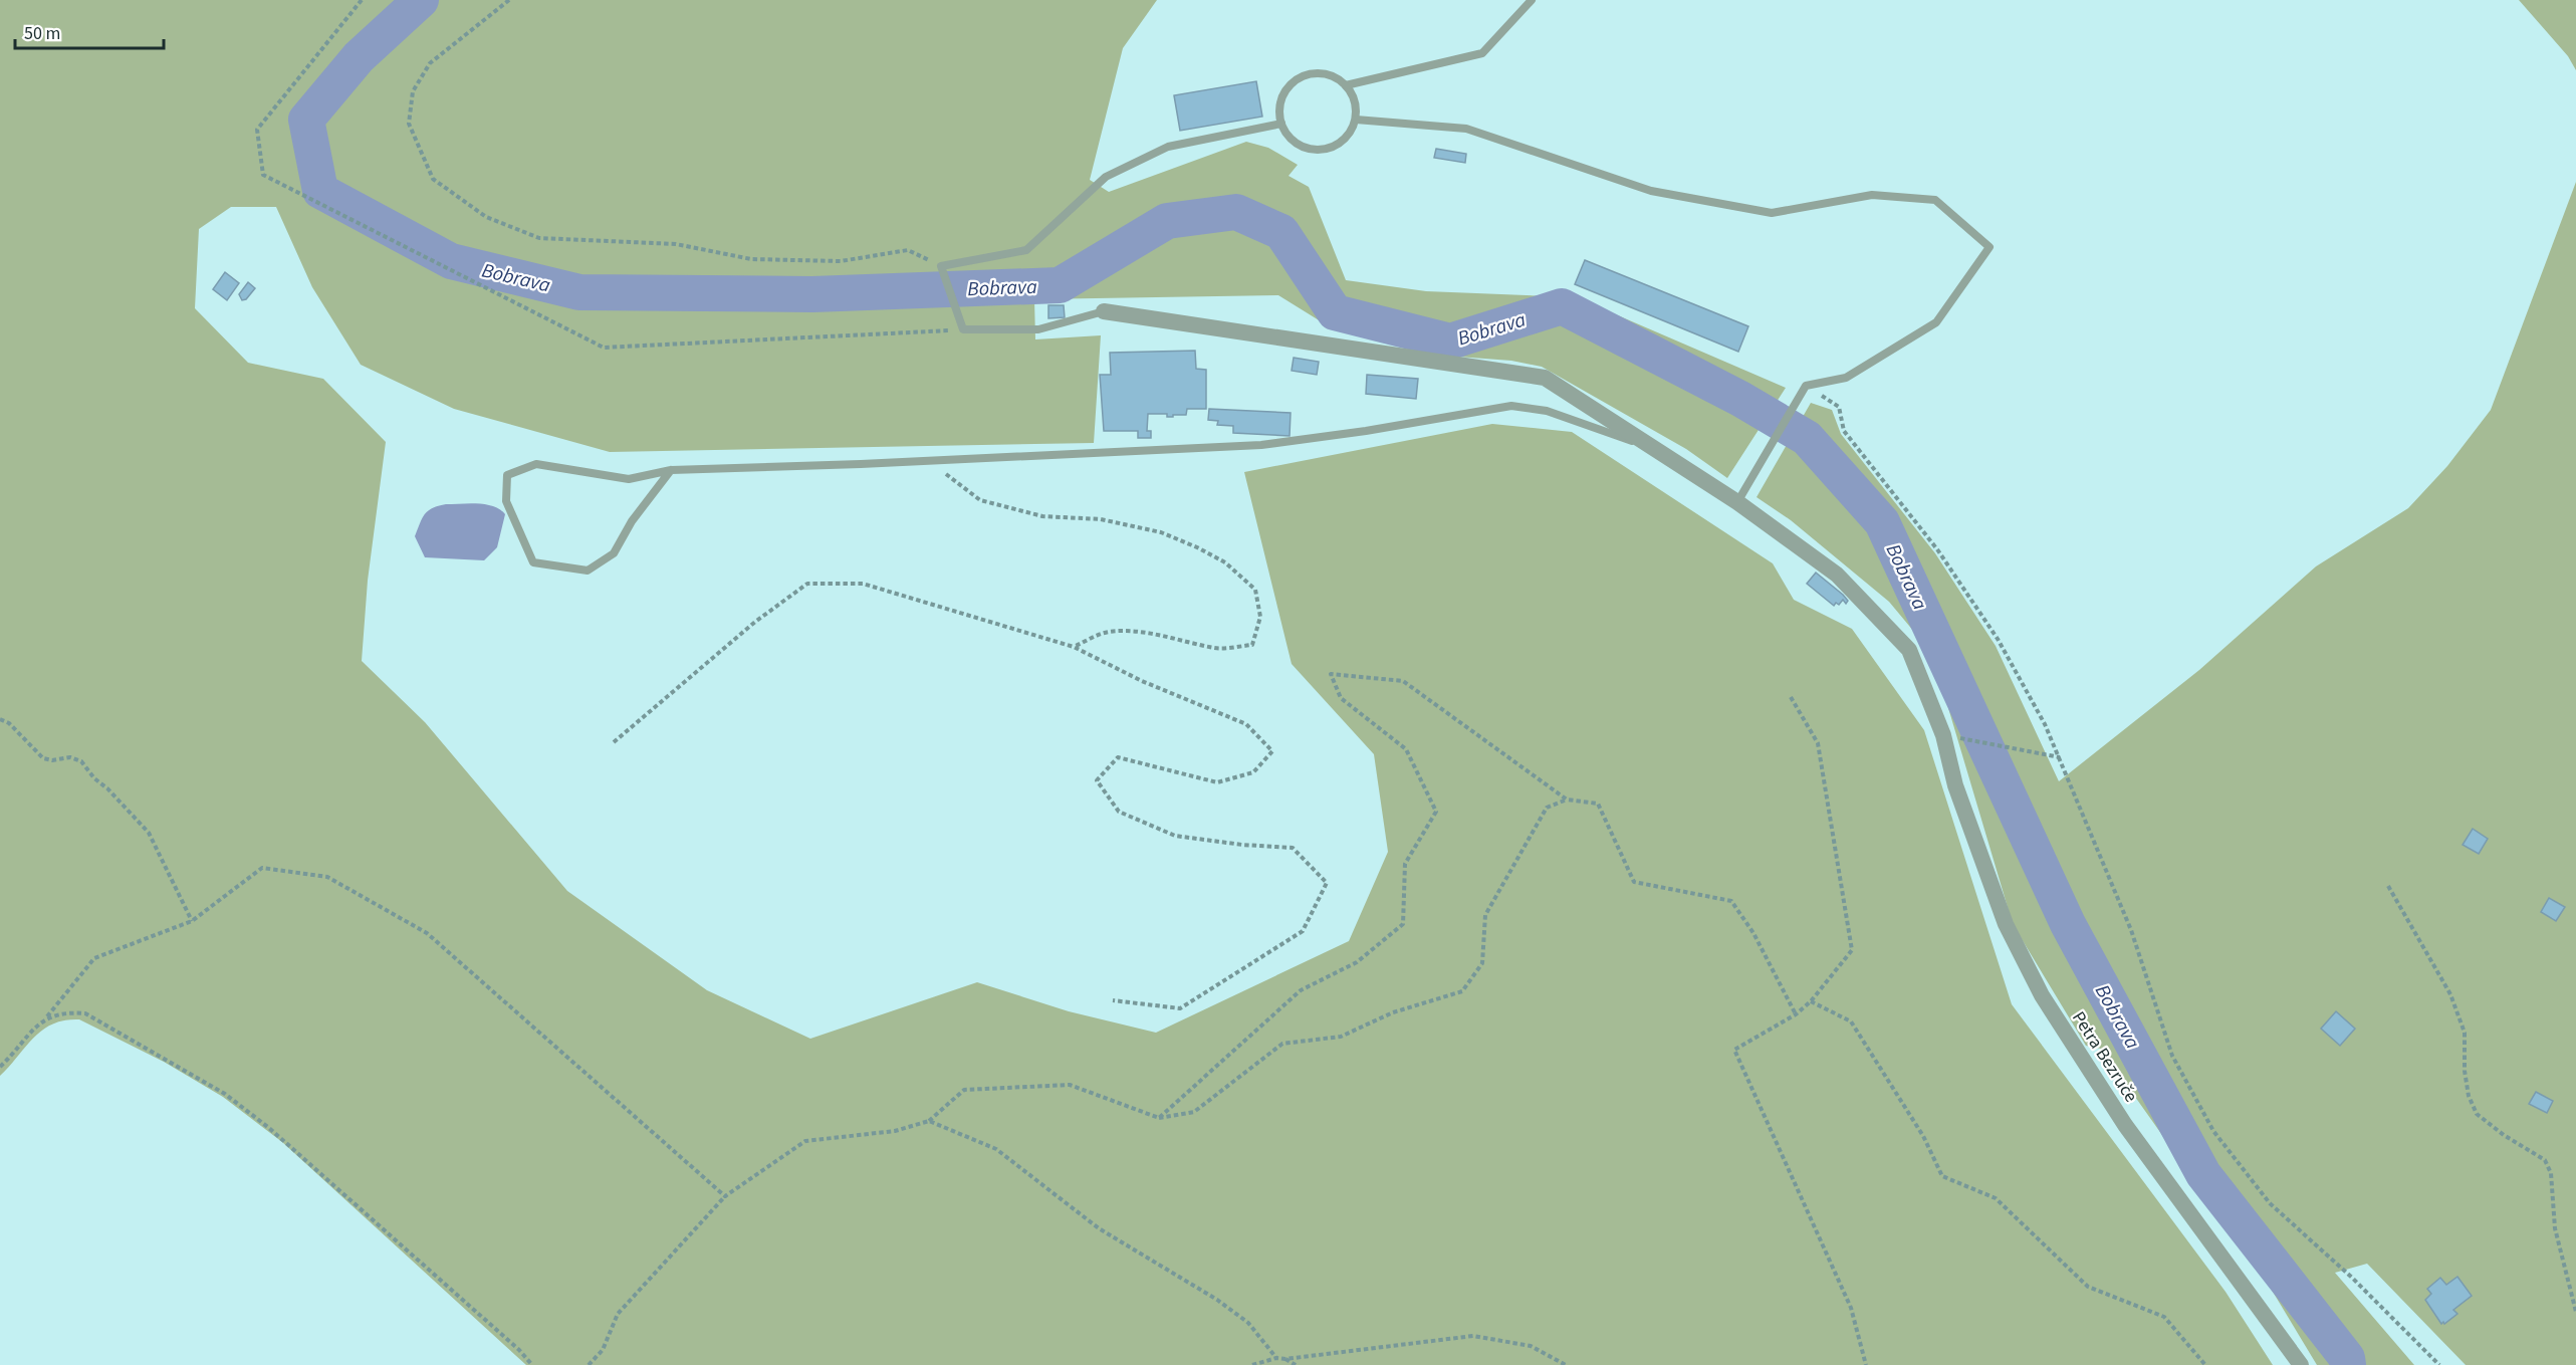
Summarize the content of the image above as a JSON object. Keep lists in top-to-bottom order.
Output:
{
  "streets": {
    "street": ["Petra Bezruče"]
  },
  "water": ["Bobrava"],
  "scale_bar": "50 m"
}
